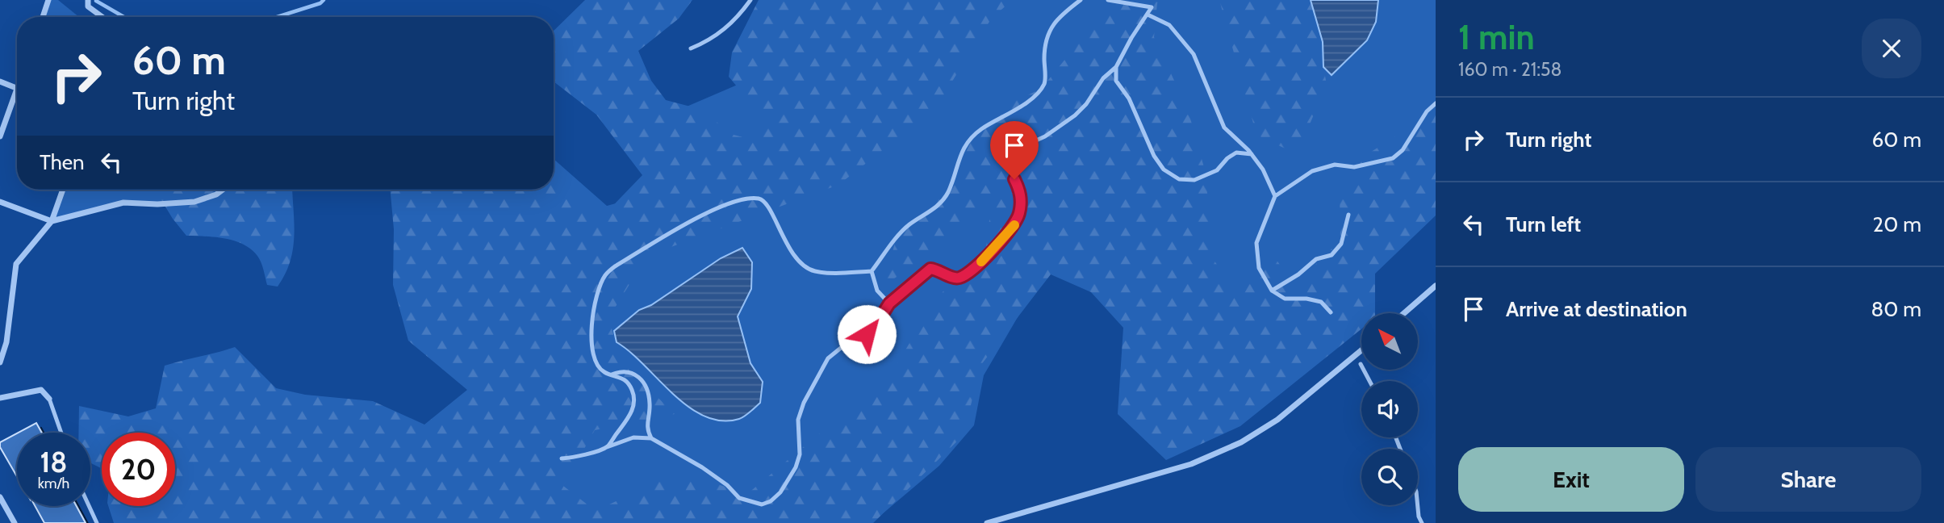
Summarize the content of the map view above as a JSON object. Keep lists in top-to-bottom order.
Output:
{
  "north": "top left",
  "page": {
    "heading": ["1 min", "160 m · 21:58"],
    "turn": ["60 m", "Turn right"],
    "list": [
      {
        "name": "Turn right",
        "value": "60 m"
      },
      {
        "name": "Turn left",
        "value": "20 m"
      },
      {
        "name": "Arrive at destination",
        "value": "80 m"
      }
    ],
    "then": "Then",
    "speed": "18 km/h",
    "limit": "20",
    "buttons": ["Exit", "Share"]
  }
}
